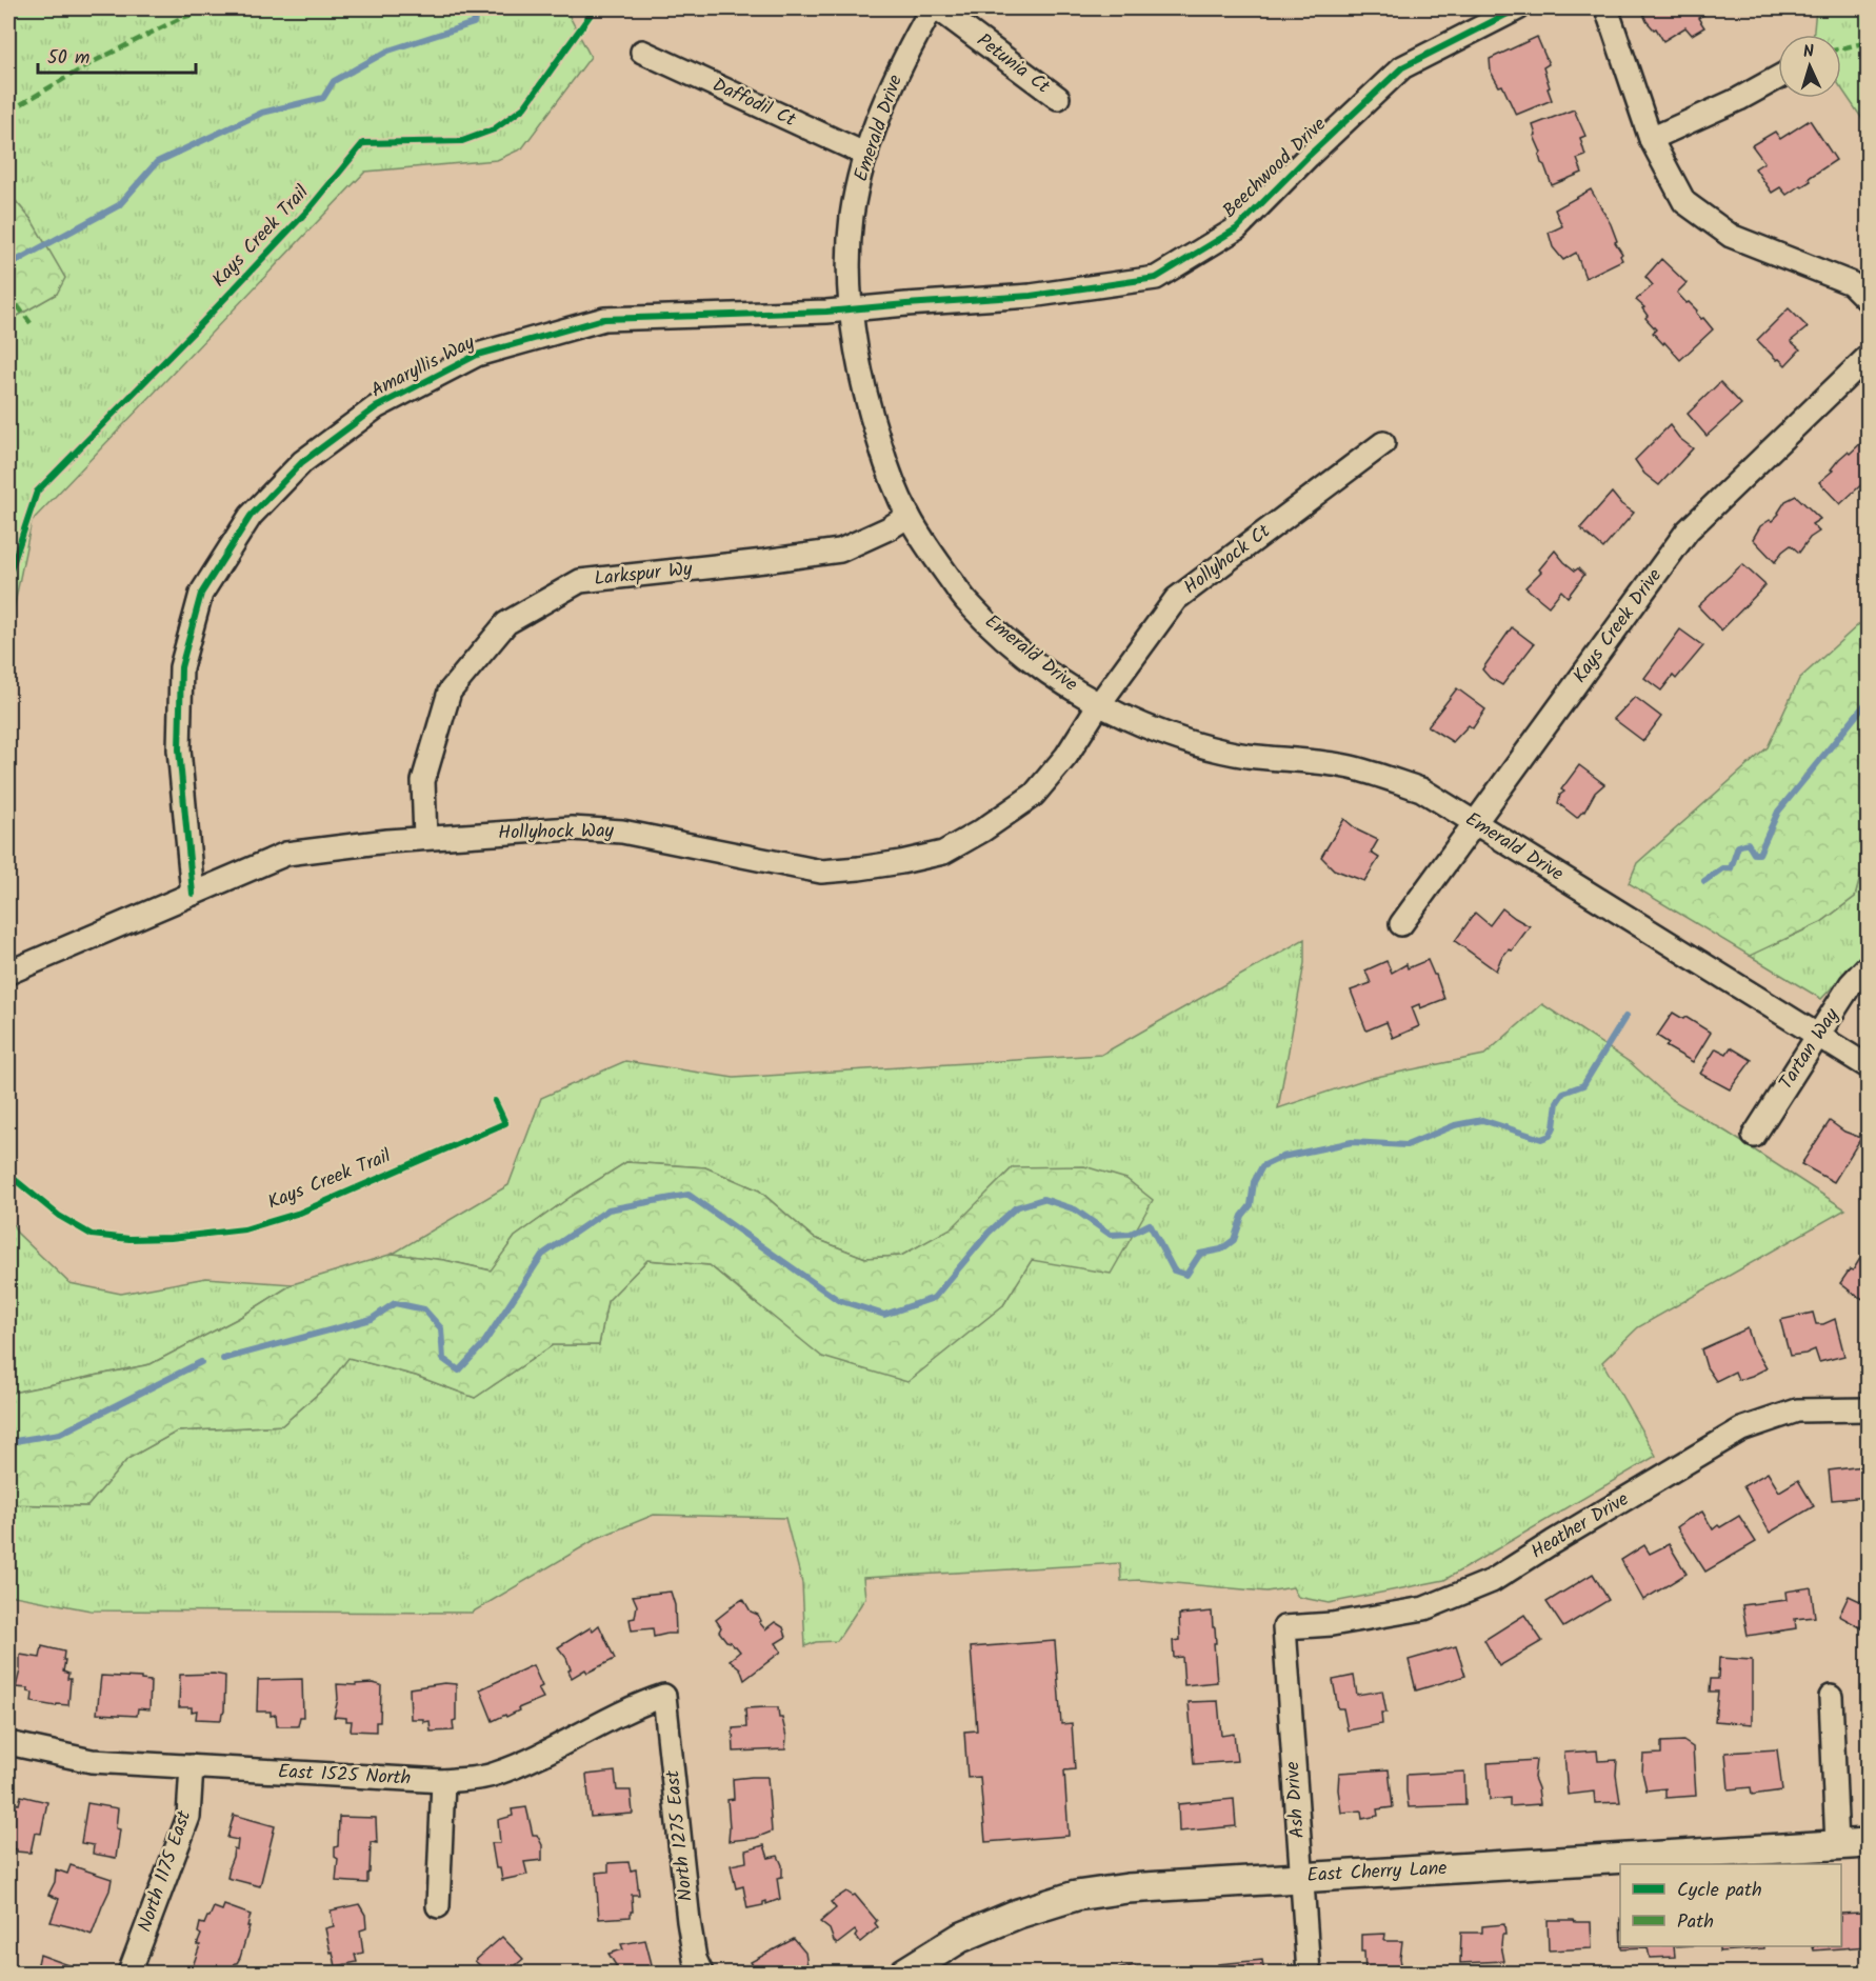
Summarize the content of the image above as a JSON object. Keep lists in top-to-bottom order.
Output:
{
  "streets": {
    "street": [
      "Petunia Ct",
      "Daffodil Ct",
      "Emerald Drive",
      "Beechwood Drive",
      "Amaryllis Way",
      "Hollyhock Ct",
      "Larkspur Wy",
      "Kays Creek Drive",
      "Hollyhock Way",
      "Tartan Way",
      "Heather Drive",
      "East 1525 North",
      "Ash Drive",
      "North 1275 East",
      "North 1175 East",
      "East Cherry Lane"
    ],
    "cycle path": ["Kays Creek Trail"]
  },
  "crossings": [
    ["Daffodil Ct", "Emerald Drive"],
    ["Emerald Drive", "Beechwood Drive"],
    ["Emerald Drive", "Amaryllis Way"],
    ["Emerald Drive", "Hollyhock Ct"],
    ["Emerald Drive", "Larkspur Wy"],
    ["Emerald Drive", "Kays Creek Drive"],
    ["Emerald Drive", "Hollyhock Way"],
    ["Emerald Drive", "Tartan Way"],
    ["Beechwood Drive", "Amaryllis Way"],
    ["Amaryllis Way", "Hollyhock Way"],
    ["Hollyhock Ct", "Hollyhock Way"],
    ["Larkspur Wy", "Hollyhock Way"],
    ["Heather Drive", "Ash Drive"],
    ["East 1525 North", "North 1275 East"],
    ["East 1525 North", "North 1175 East"],
    ["Ash Drive", "East Cherry Lane"]
  ],
  "legend": ["Cycle path", "Path"],
  "scale_bar": "50 m",
  "north": "top"
}
